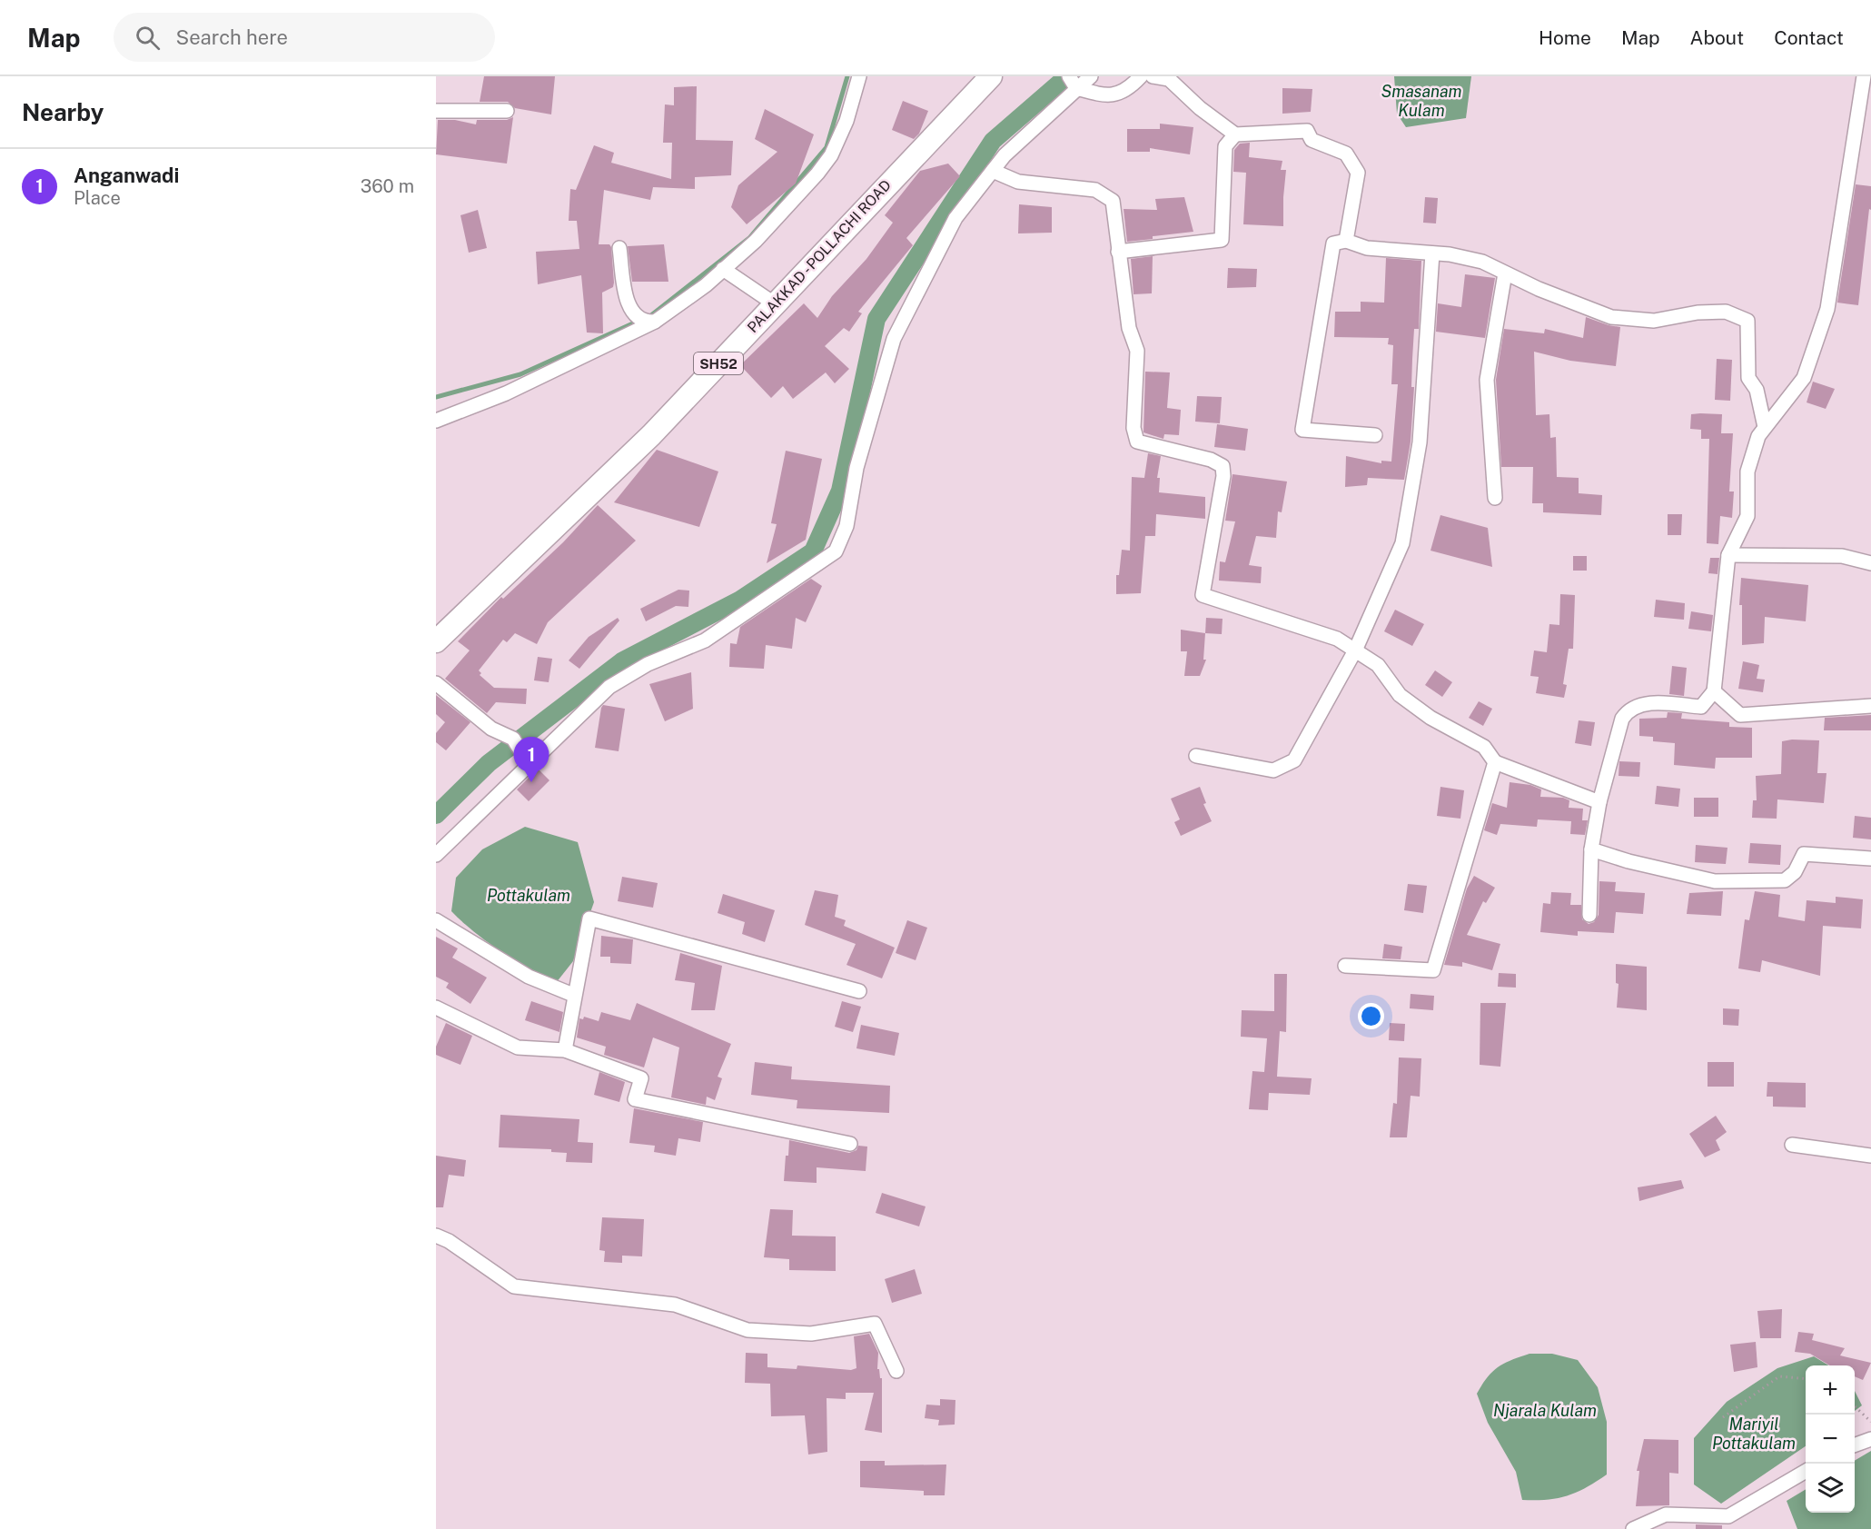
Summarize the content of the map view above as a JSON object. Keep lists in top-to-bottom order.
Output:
{
  "streets": {
    "main road": ["PALAKKAD - POLLACHI ROAD", "SH52"]
  },
  "water": [
    "Smasanam Kulam",
    "Pottakulam",
    "Njarala Kulam",
    "Mariyil Pottakulam"
  ],
  "page": {
    "header": "Map",
    "search": "Search here",
    "nav": [
      "Home",
      "Map",
      "About",
      "Contact"
    ],
    "heading": "Nearby",
    "list": [
      {
        "mark": "1",
        "name": "Anganwadi",
        "note": "Place",
        "value": "360 m"
      }
    ],
    "pins": "1",
    "map_buttons": ["+", "−"]
  }
}
